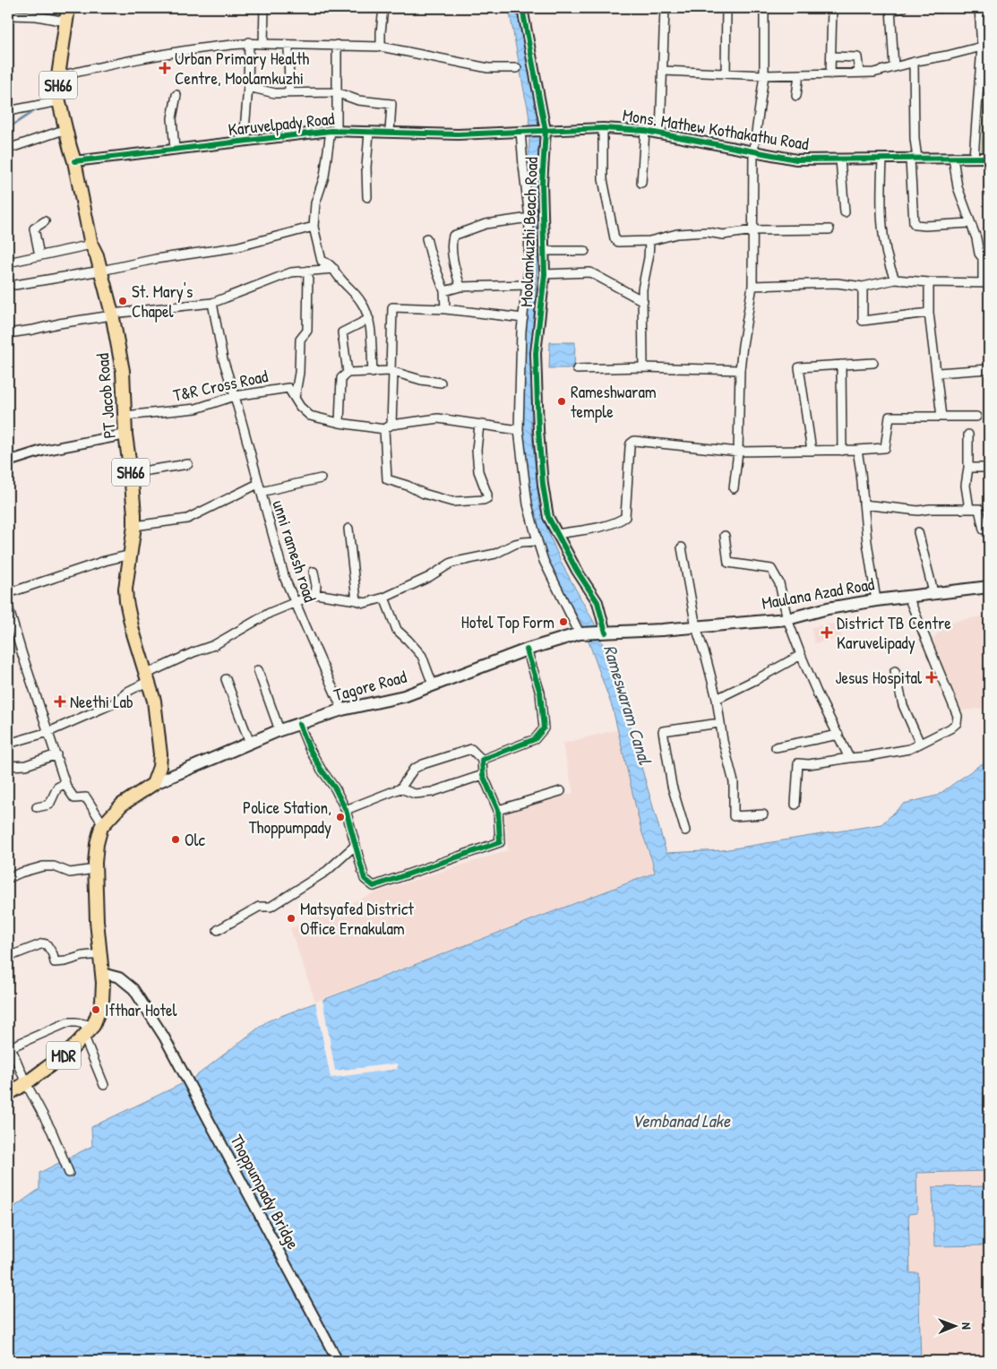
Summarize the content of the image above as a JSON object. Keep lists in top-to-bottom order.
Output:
{
  "streets": {
    "main road": [
      "SH66",
      "PT Jacob Road",
      "Maulana Azad Road",
      "Tagore Road",
      "MDR"
    ],
    "street": [
      "Karuvelpady Road",
      "Mons. Mathew Kothakathu Road",
      "Moolamkuzhi Beach Road",
      "T&R Cross Road",
      "unni ramesh road",
      "Thoppumpady Bridge"
    ]
  },
  "crossings": [
    ["Karuvelpady Road", "Mons. Mathew Kothakathu Road"],
    ["Karuvelpady Road", "Moolamkuzhi Beach Road"],
    ["Karuvelpady Road", "PT Jacob Road"],
    ["Mons. Mathew Kothakathu Road", "Moolamkuzhi Beach Road"],
    ["Moolamkuzhi Beach Road", "Maulana Azad Road"],
    ["Moolamkuzhi Beach Road", "Tagore Road"],
    ["T&R Cross Road", "PT Jacob Road"],
    ["T&R Cross Road", "unni ramesh road"],
    ["PT Jacob Road", "Tagore Road"],
    ["PT Jacob Road", "MDR"],
    ["unni ramesh road", "Tagore Road"],
    ["Maulana Azad Road", "Tagore Road"],
    ["Tagore Road", "MDR"],
    ["MDR", "Thoppumpady Bridge"]
  ],
  "water": ["Rameswaram Canal", "Vembanad Lake"],
  "places": {
    "health": [
      "Urban Primary Health Centre, Moolamkuzhi",
      "District TB Centre Karuvelipady",
      "Jesus Hospital",
      "Neethi Lab"
    ],
    "other": [
      "St. Mary's Chapel",
      "Rameshwaram temple",
      "Hotel Top Form",
      "Police Station, Thoppumpady",
      "Olc",
      "Matsyafed District Office Ernakulam",
      "Ifthar Hotel"
    ]
  },
  "north": "right"
}
